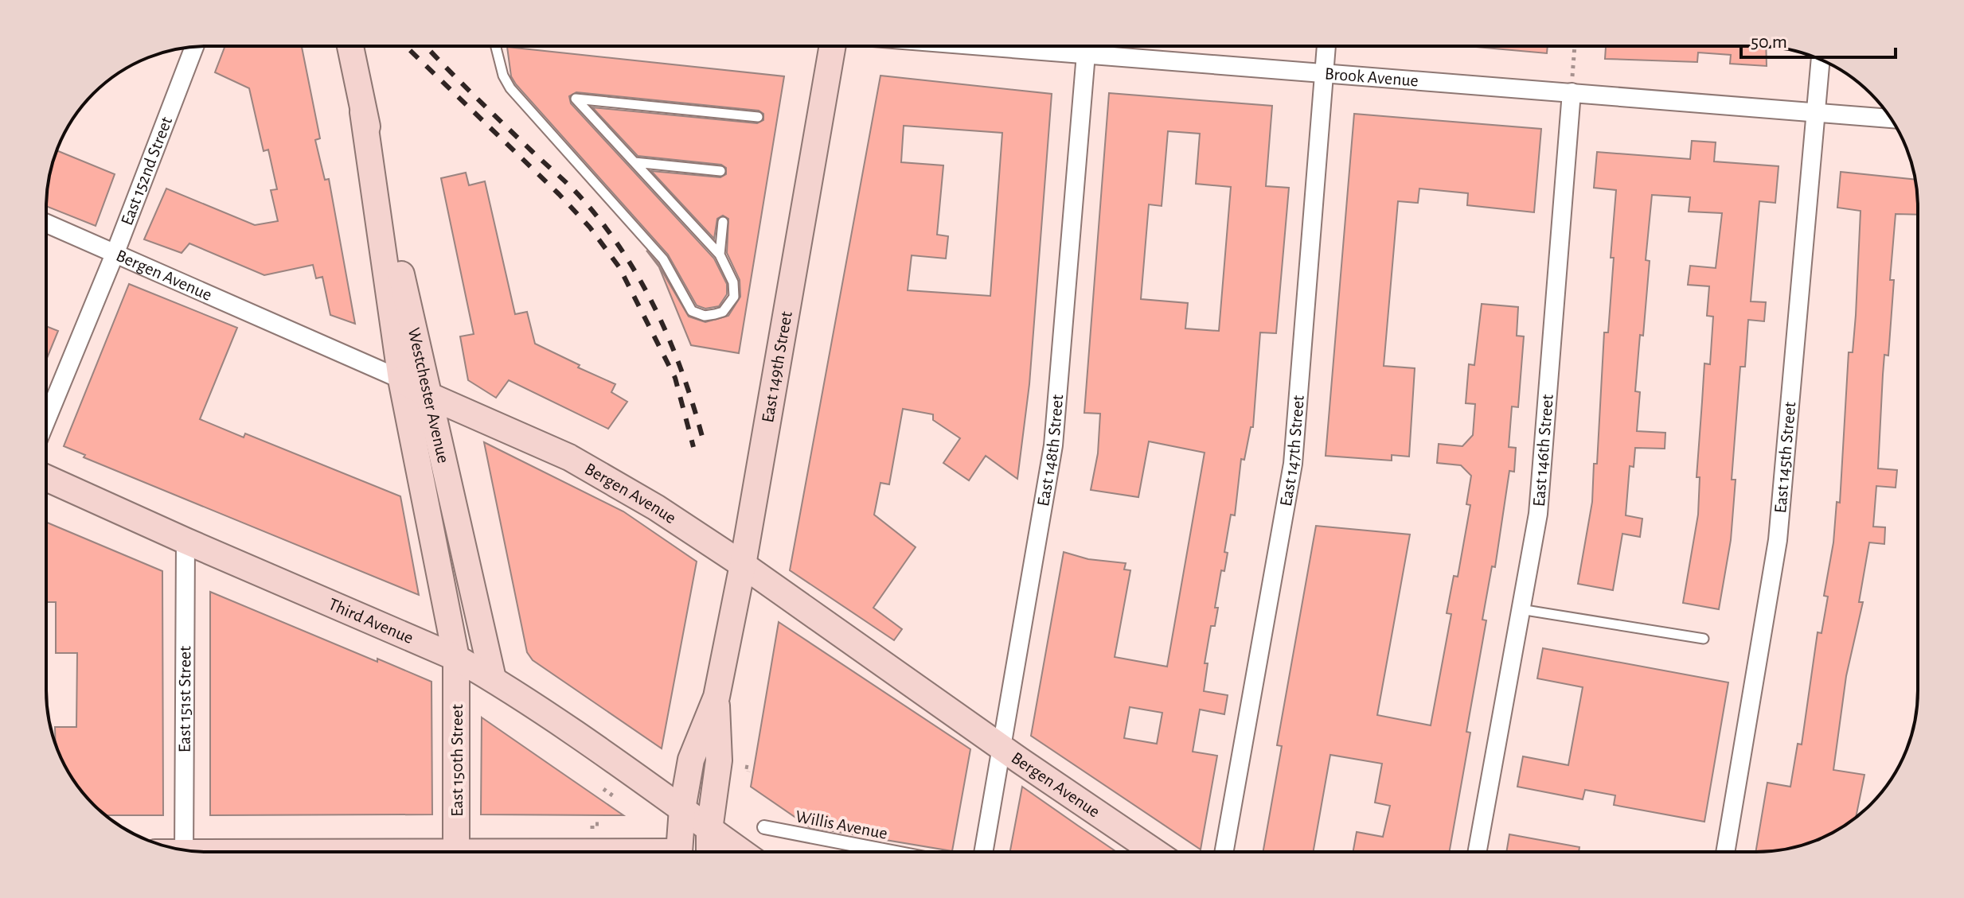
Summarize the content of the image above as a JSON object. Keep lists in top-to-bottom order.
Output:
{
  "streets": {
    "main road": [
      "Bergen Avenue",
      "East 149th Street",
      "Westchester Avenue",
      "Third Avenue",
      "East 150th Street"
    ],
    "street": [
      "Brook Avenue",
      "East 152nd Street",
      "East 148th Street",
      "East 147th Street",
      "East 146th Street",
      "East 145th Street",
      "East 151st Street",
      "Willis Avenue"
    ]
  },
  "crossings": [
    ["Brook Avenue", "East 148th Street"],
    ["Brook Avenue", "East 147th Street"],
    ["Brook Avenue", "East 146th Street"],
    ["Brook Avenue", "East 145th Street"],
    ["East 152nd Street", "Bergen Avenue"],
    ["Bergen Avenue", "East 149th Street"],
    ["Bergen Avenue", "Westchester Avenue"],
    ["Bergen Avenue", "East 148th Street"],
    ["East 149th Street", "Third Avenue"],
    ["Westchester Avenue", "Third Avenue"],
    ["Westchester Avenue", "East 150th Street"],
    ["Third Avenue", "East 151st Street"],
    ["Third Avenue", "East 150th Street"]
  ],
  "scale_bar": "50 m"
}
